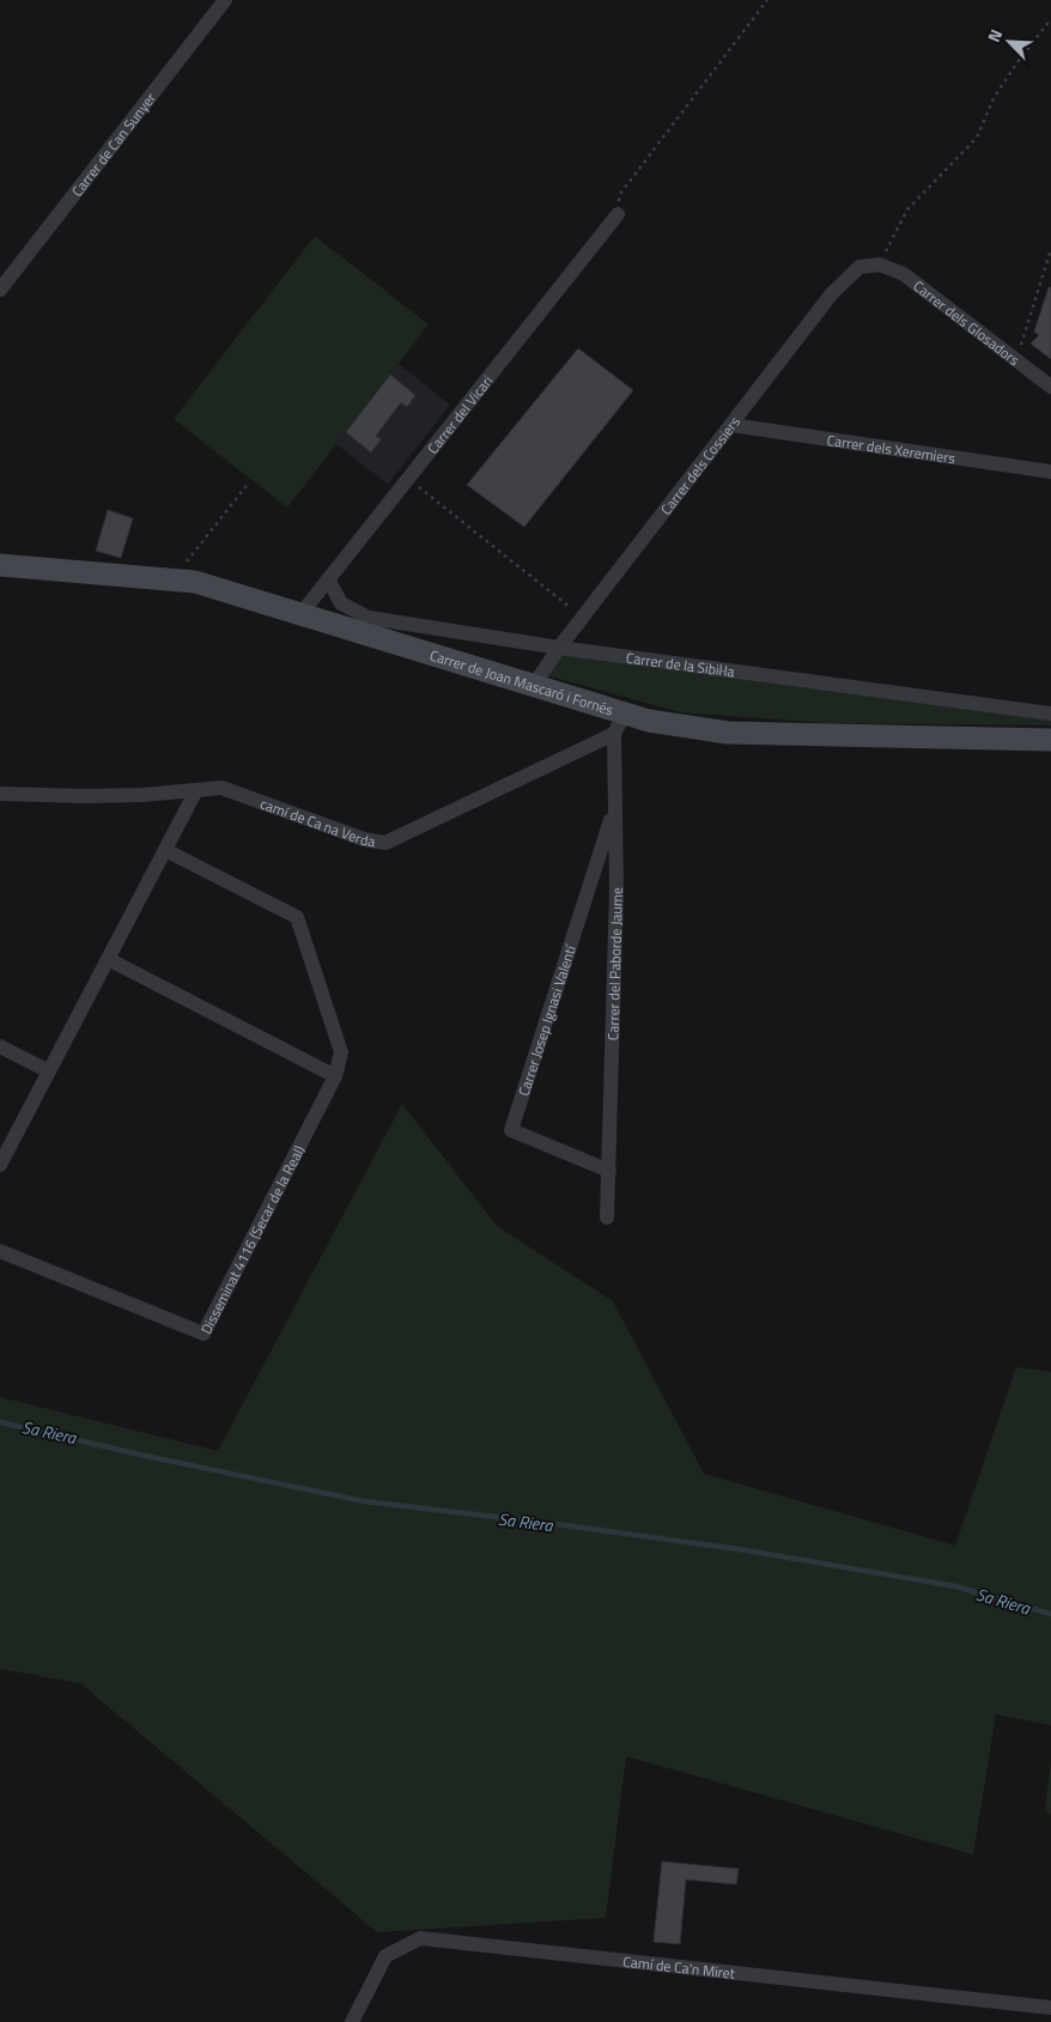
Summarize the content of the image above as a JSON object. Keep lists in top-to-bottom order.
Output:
{
  "streets": {
    "street": [
      "Carrer de Can Sunyer",
      "Carrer dels Glosadors",
      "Carrer del Vicari",
      "Carrer dels Xeremiers",
      "Carrer dels Cossiers",
      "Carrer de la Sibil·la",
      "Carrer de Joan Mascaró i Fornés",
      "camí de Ca na Verda",
      "Carrer del Paborde Jaume",
      "Carrer Josep Ignasi Valentí",
      "Disseminat 4116 (Secar de la Real)",
      "Camí de Ca'n Miret"
    ]
  },
  "crossings": [
    ["Carrer dels Glosadors", "Carrer dels Cossiers"],
    ["Carrer del Vicari", "Carrer de la Sibil·la"],
    ["Carrer del Vicari", "Carrer de Joan Mascaró i Fornés"],
    ["Carrer dels Xeremiers", "Carrer dels Cossiers"],
    ["Carrer dels Cossiers", "Carrer de la Sibil·la"],
    ["Carrer dels Cossiers", "Carrer de Joan Mascaró i Fornés"],
    ["Carrer de Joan Mascaró i Fornés", "Carrer del Paborde Jaume"],
    ["camí de Ca na Verda", "Carrer del Paborde Jaume"],
    ["Carrer del Paborde Jaume", "Carrer Josep Ignasi Valentí"]
  ],
  "water": ["Sa Riera"],
  "north": "top left"
}
